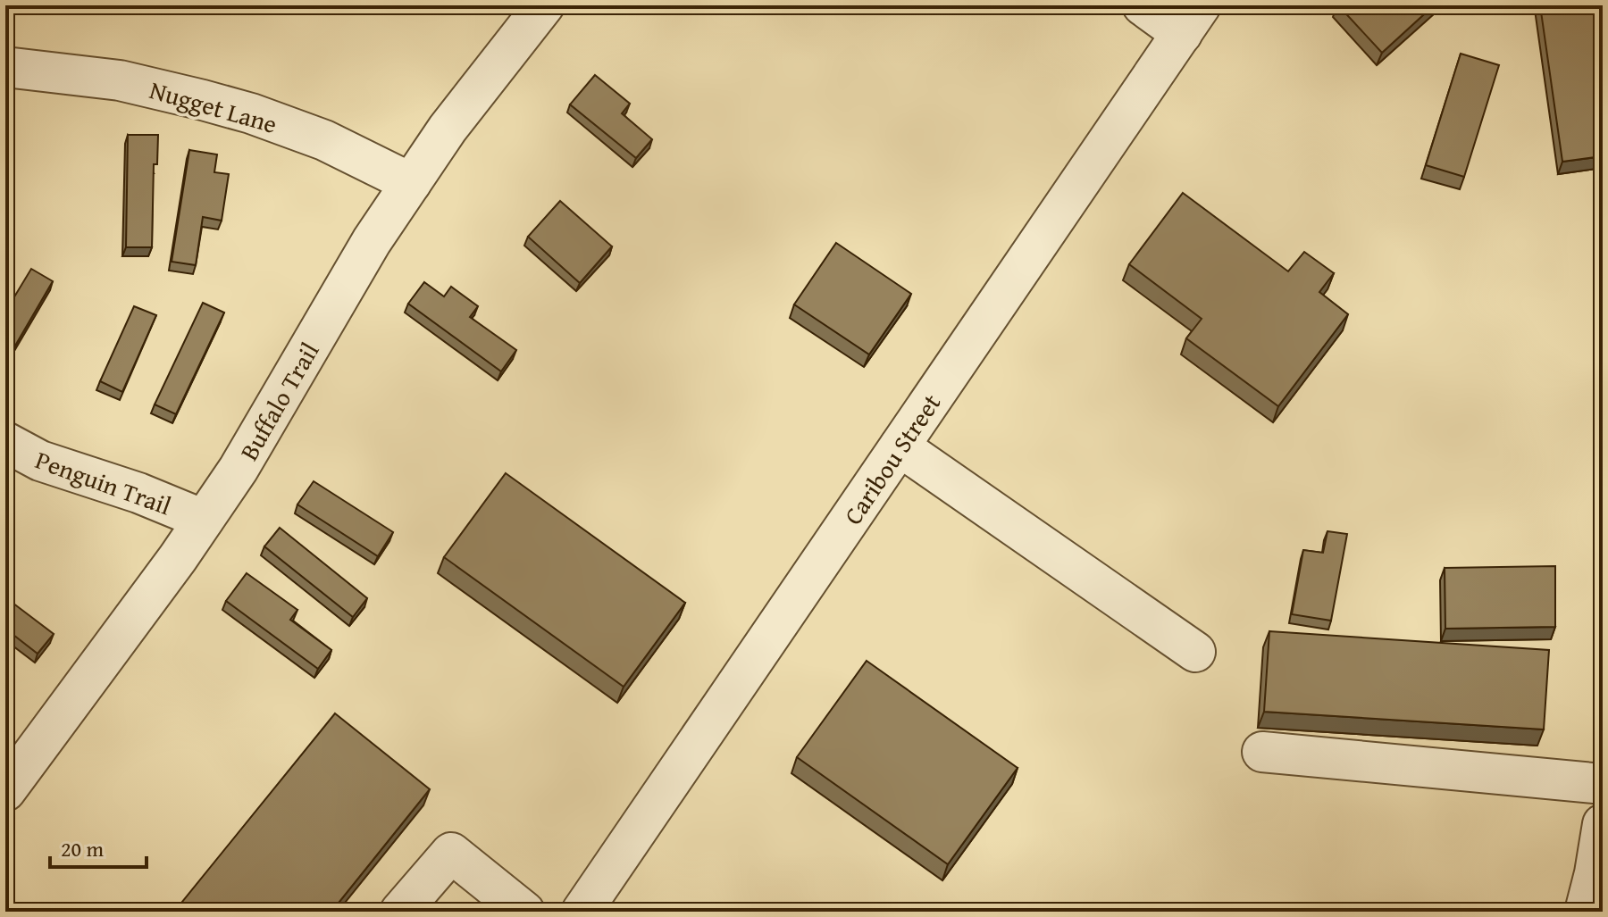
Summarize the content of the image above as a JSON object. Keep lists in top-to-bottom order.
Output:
{
  "streets": {
    "street": [
      "Nugget Lane",
      "Buffalo Trail",
      "Caribou Street",
      "Penguin Trail"
    ]
  },
  "crossings": [
    ["Nugget Lane", "Buffalo Trail"],
    ["Buffalo Trail", "Penguin Trail"]
  ],
  "scale_bar": "20 m"
}
